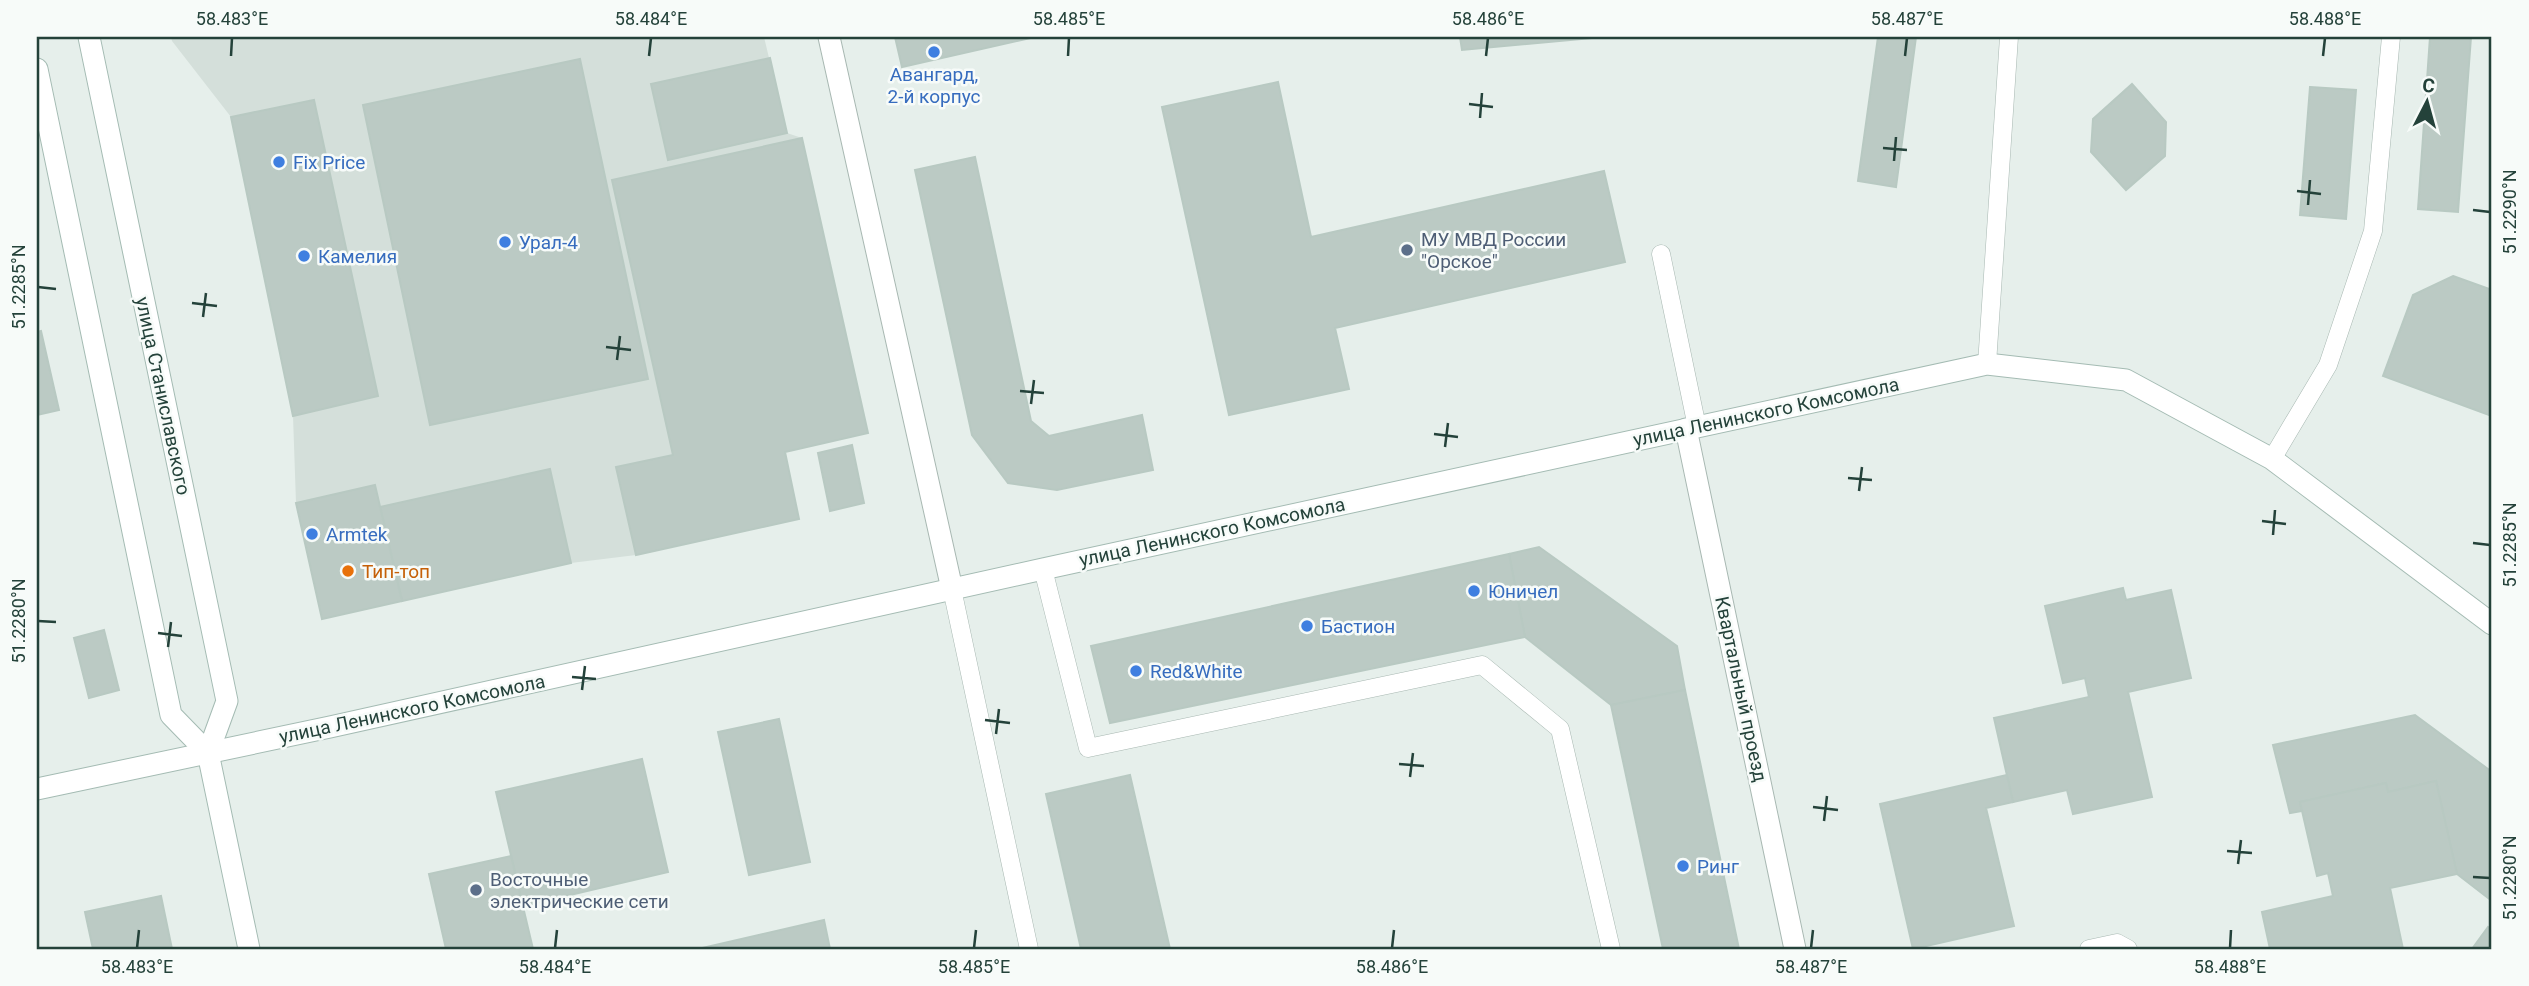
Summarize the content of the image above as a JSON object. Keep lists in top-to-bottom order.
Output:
{
  "streets": {
    "street": ["улица Станиславского", "улица Ленинского Комсомола", "Квартальный проезд"]
  },
  "crossings": [
    ["улица Станиславского", "улица Ленинского Комсомола"],
    ["улица Ленинского Комсомола", "Квартальный проезд"]
  ],
  "places": [
    "Авангард, 2-й корпус",
    "Fix Price",
    "Урал-4",
    "МУ МВД России \"Орское\"",
    "Камелия",
    "Armtek",
    "Тип-топ",
    "Юничел",
    "Бастион",
    "Red&White",
    "Ринг",
    "Восточные электрические сети"
  ],
  "north": "top",
  "coordinates": [
    "58.483°E",
    "58.484°E",
    "58.485°E",
    "58.486°E",
    "58.487°E",
    "58.488°E",
    "51.2290°N",
    "51.2285°N",
    "51.2280°N"
  ]
}
